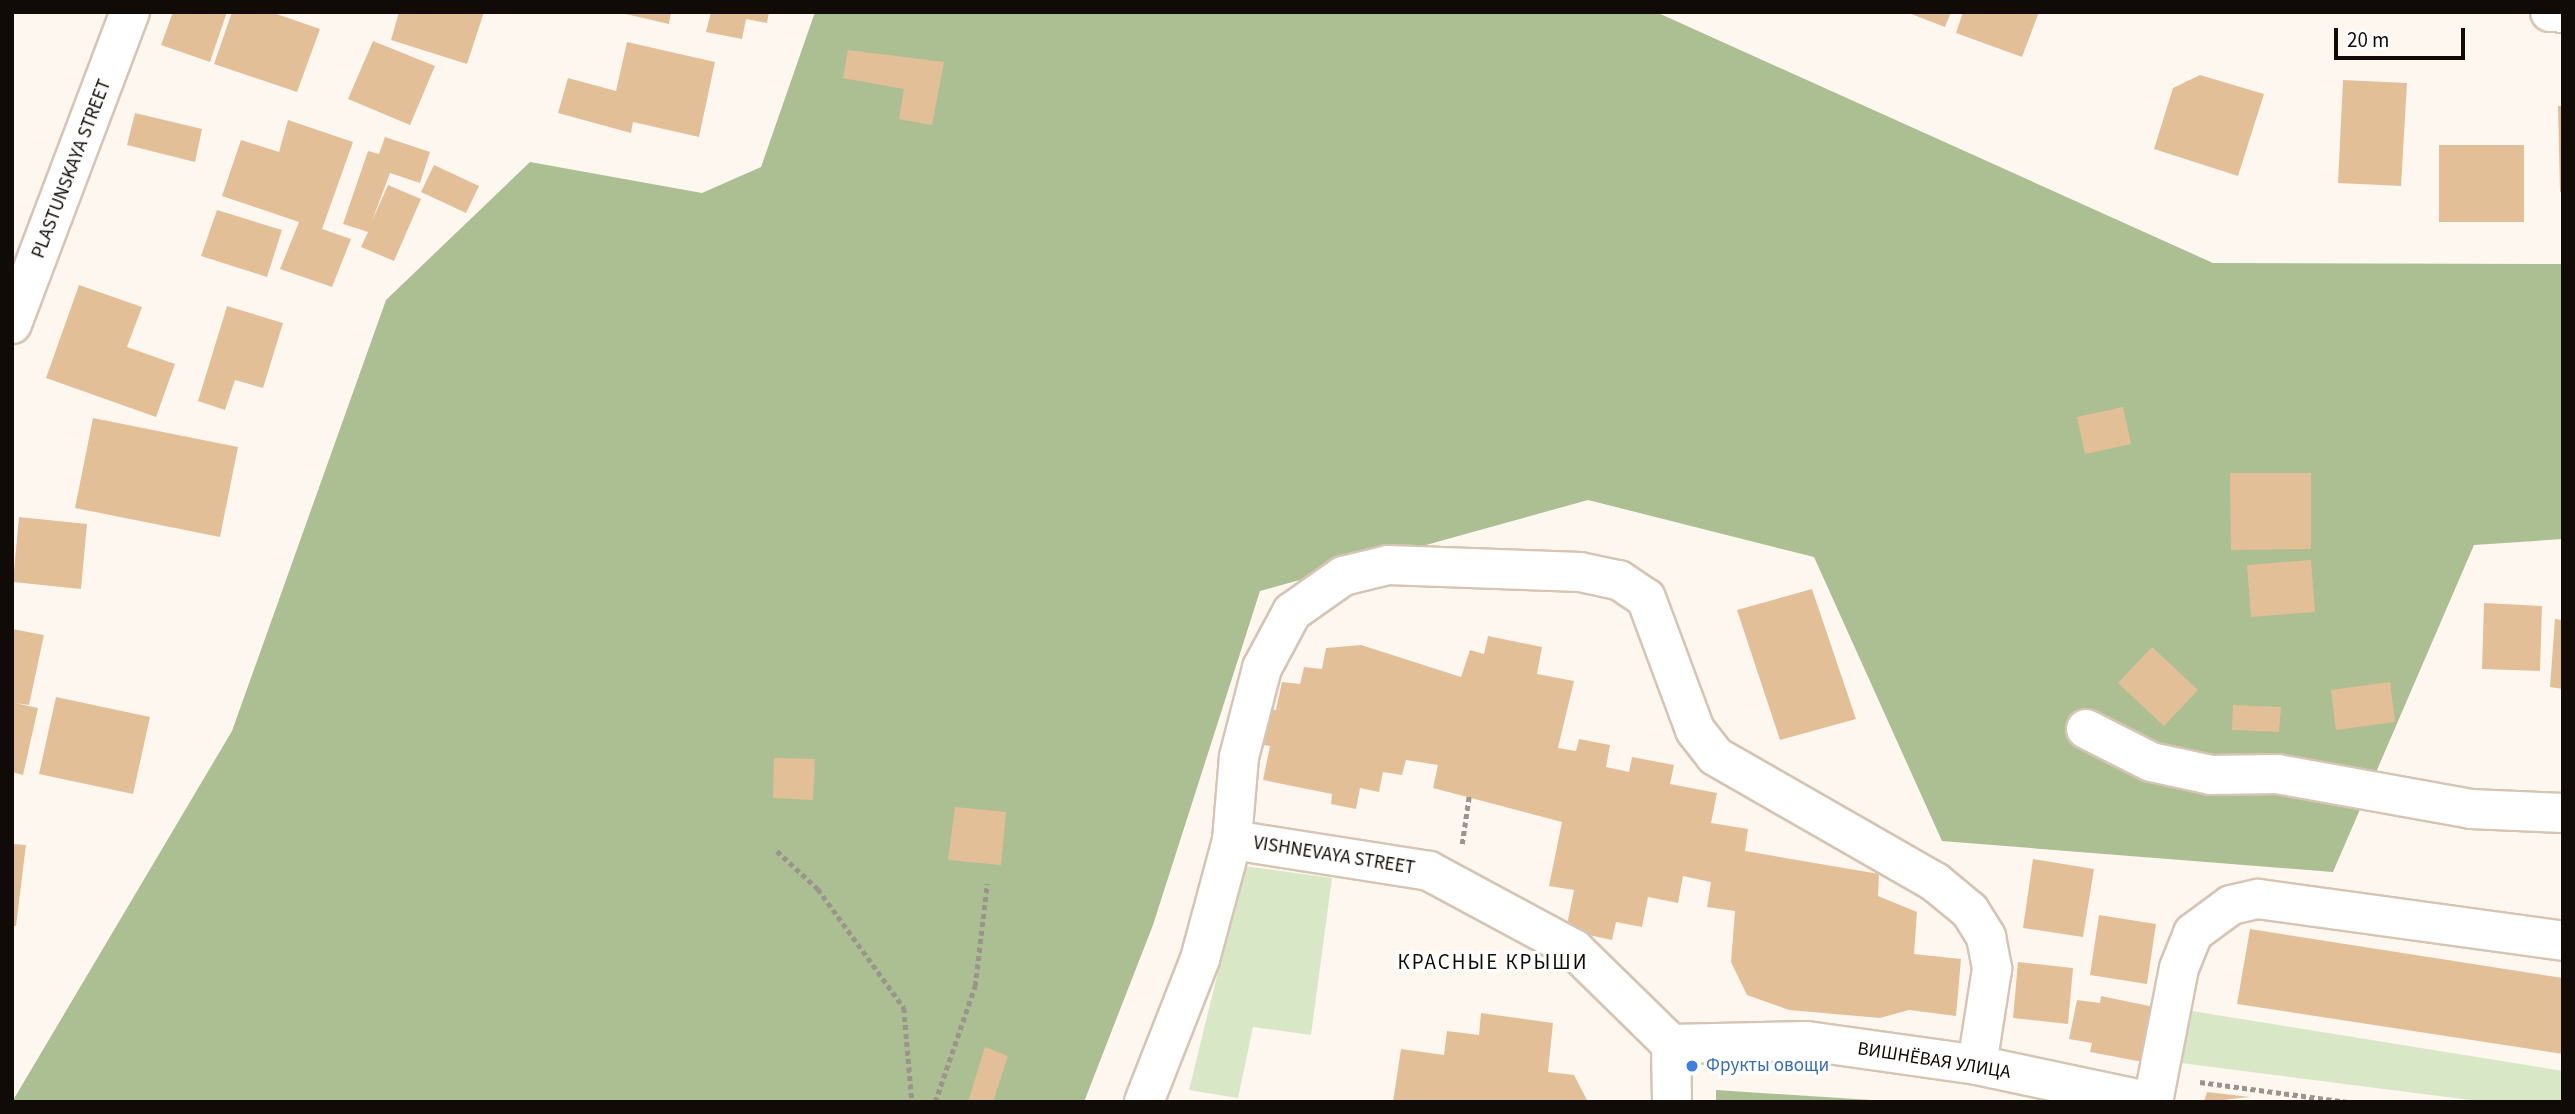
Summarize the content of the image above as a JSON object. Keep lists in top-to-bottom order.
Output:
{
  "streets": {
    "street": ["PLASTUNSKAYA STREET", "VISHNEVAYA STREET", "ВИШНЁВАЯ УЛИЦА"]
  },
  "crossings": [
    ["VISHNEVAYA STREET", "ВИШНЁВАЯ УЛИЦА"]
  ],
  "districts": ["КРАСНЫЕ КРЫШИ"],
  "places": ["Фрукты овощи"],
  "scale_bar": "20 m"
}
